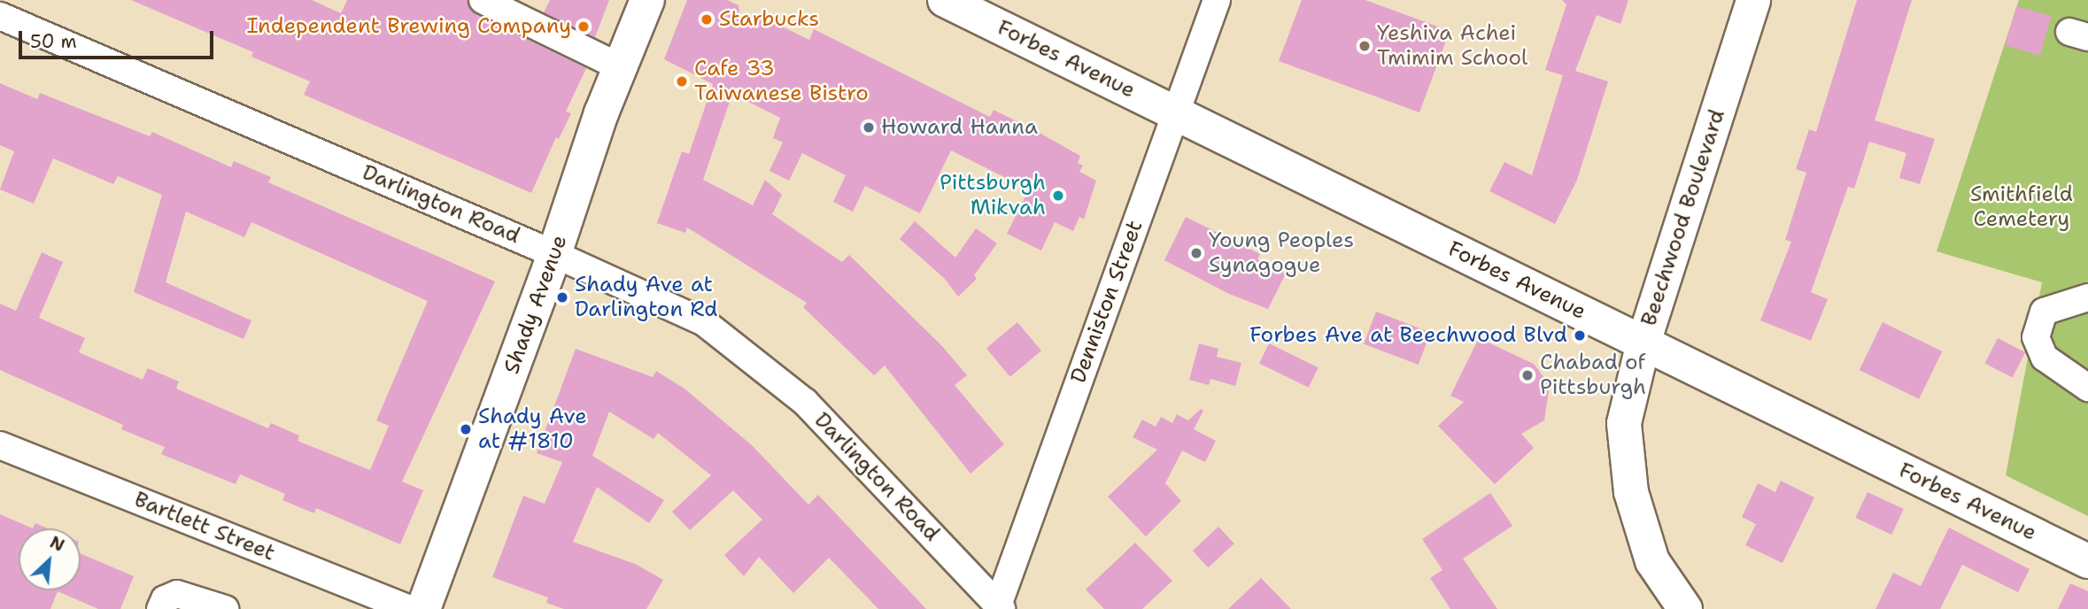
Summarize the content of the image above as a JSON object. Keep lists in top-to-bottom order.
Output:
{
  "streets": {
    "main road": ["Forbes Avenue", "Beechwood Boulevard", "Shady Avenue"],
    "street": ["Darlington Road", "Denniston Street", "Bartlett Street"]
  },
  "crossings": [
    ["Forbes Avenue", "Beechwood Boulevard"],
    ["Forbes Avenue", "Denniston Street"],
    ["Darlington Road", "Denniston Street"],
    ["Darlington Road", "Shady Avenue"]
  ],
  "parks": ["Smithfield Cemetery"],
  "places": [
    "Starbucks",
    "Independent Brewing Company",
    "Yeshiva Achei Tmimim School",
    "Cafe 33 Taiwanese Bistro",
    "Howard Hanna",
    "Pittsburgh Mikvah",
    "Young Peoples Synagogue",
    "Shady Ave at Darlington Rd",
    "Forbes Ave at Beechwood Blvd",
    "Chabad of Pittsburgh",
    "Shady Ave at #1810"
  ],
  "scale_bar": "50 m",
  "north": "top right"
}
